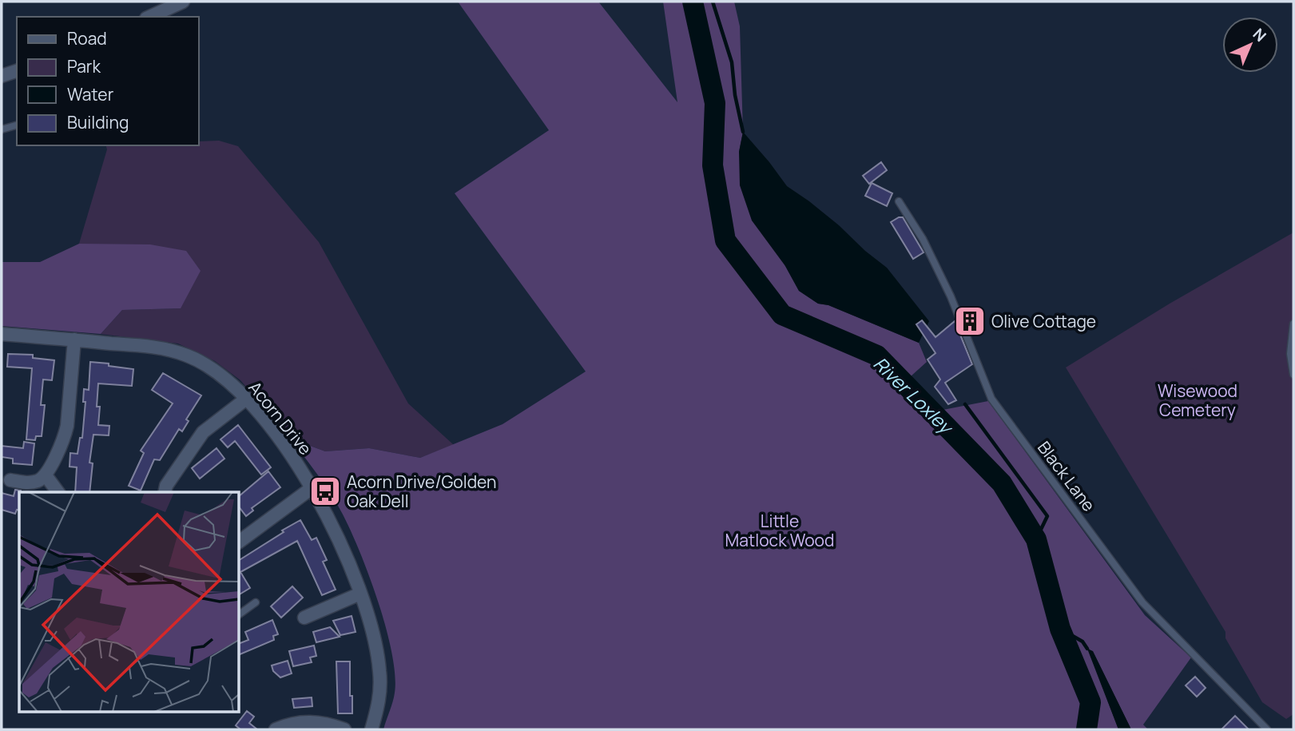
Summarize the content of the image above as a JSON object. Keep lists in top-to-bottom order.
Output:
{
  "streets": {
    "street": ["Acorn Drive"],
    "lane": ["Black Lane"]
  },
  "water": ["River Loxley"],
  "parks": ["Wisewood Cemetery", "Little Matlock Wood"],
  "places": {
    "building": ["Olive Cottage"],
    "bus stop": ["Acorn Drive/Golden Oak Dell"]
  },
  "legend": [
    "Road",
    "Park",
    "Water",
    "Building"
  ],
  "north": "top right"
}
